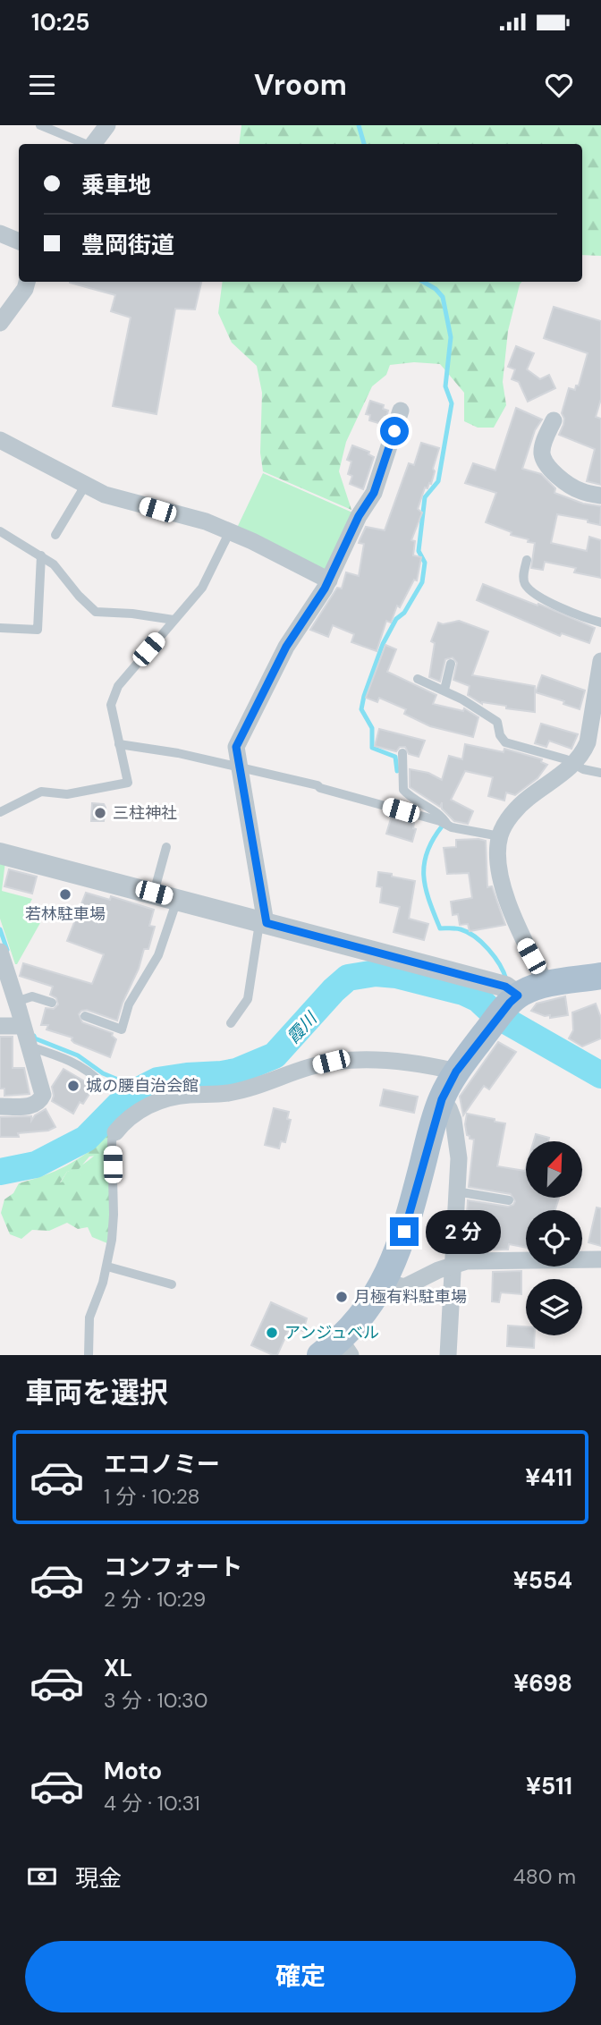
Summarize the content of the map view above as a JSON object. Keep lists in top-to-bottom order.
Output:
{
  "water": ["霞川"],
  "places": [
    "三柱神社",
    "若林駐車場",
    "城の腰自治会館",
    "月極有料駐車場",
    "アンジュベル"
  ],
  "north": "top right",
  "page": {
    "status": "10:25",
    "header": "Vroom",
    "banner": ["乗車地", "豊岡街道"],
    "bubble": "2 分",
    "heading": "車両を選択",
    "list": [
      {
        "name": "エコノミー",
        "note": "1 分 · 10:28",
        "value": "¥411"
      },
      {
        "name": "コンフォート",
        "note": "2 分 · 10:29",
        "value": "¥554"
      },
      {
        "name": "XL",
        "note": "3 分 · 10:30",
        "value": "¥698"
      },
      {
        "name": "Moto",
        "note": "4 分 · 10:31",
        "value": "¥511"
      }
    ],
    "pay": ["現金", "480 m"],
    "buttons": "確定"
  }
}
